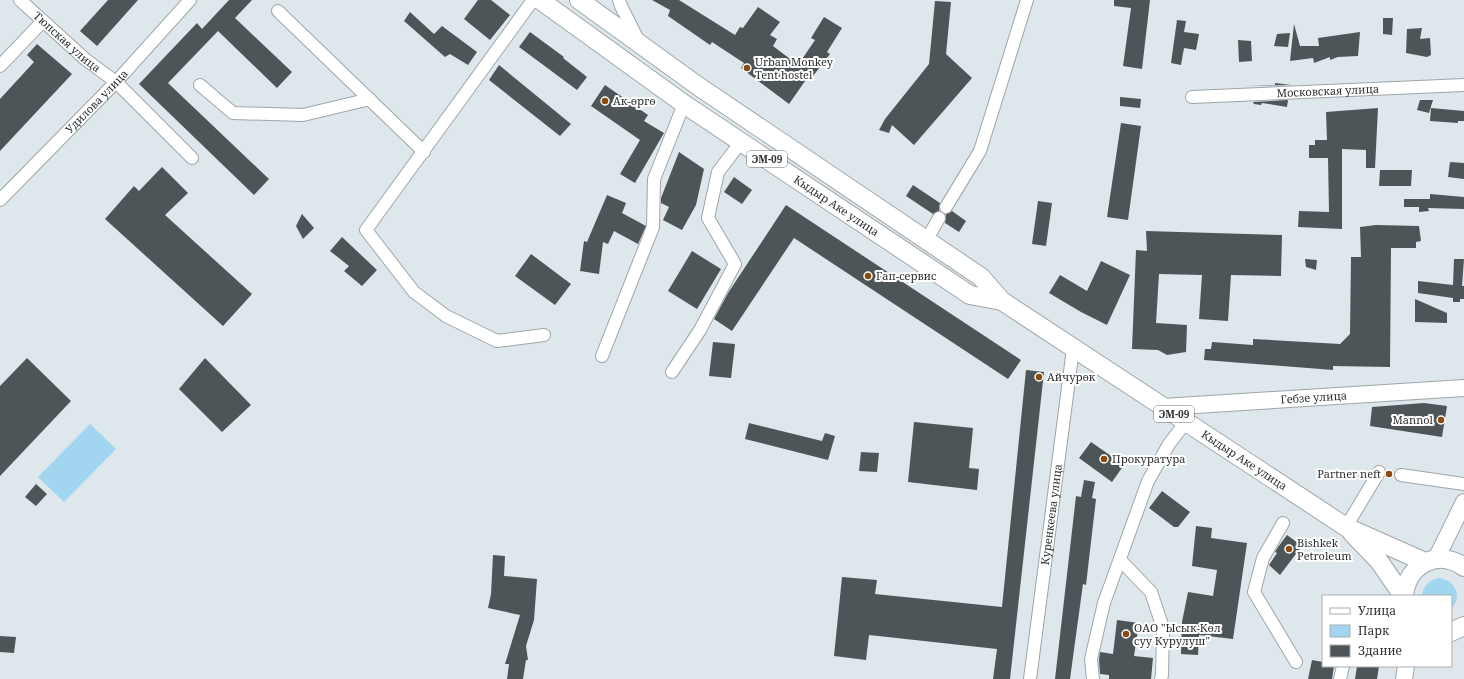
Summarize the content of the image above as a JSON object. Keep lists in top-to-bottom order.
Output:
{
  "streets": {
    "highway": ["ЭМ-09", "Кыдыр Аке улица"],
    "main road": ["Гебзе улица"],
    "street": [
      "Тюпская улица",
      "Московская улица",
      "Удилова улица",
      "Куренкеева улица"
    ]
  },
  "crossings": [
    ["Тюпская улица", "Удилова улица"],
    ["ЭМ-09", "Кыдыр Аке улица"],
    ["Кыдыр Аке улица", "Гебзе улица"],
    ["Кыдыр Аке улица", "Куренкеева улица"]
  ],
  "places": [
    "Urban Monkey Tent hostel",
    "Ак-өргө",
    "Гап-сервис",
    "Айчурөк",
    "Mannol",
    "Прокуратура",
    "Partner neft",
    "Bishkek Petroleum",
    "ОАО \"Ысык-Көл суу Курулуш\""
  ],
  "legend": ["Улица", "Парк", "Здание"]
}
